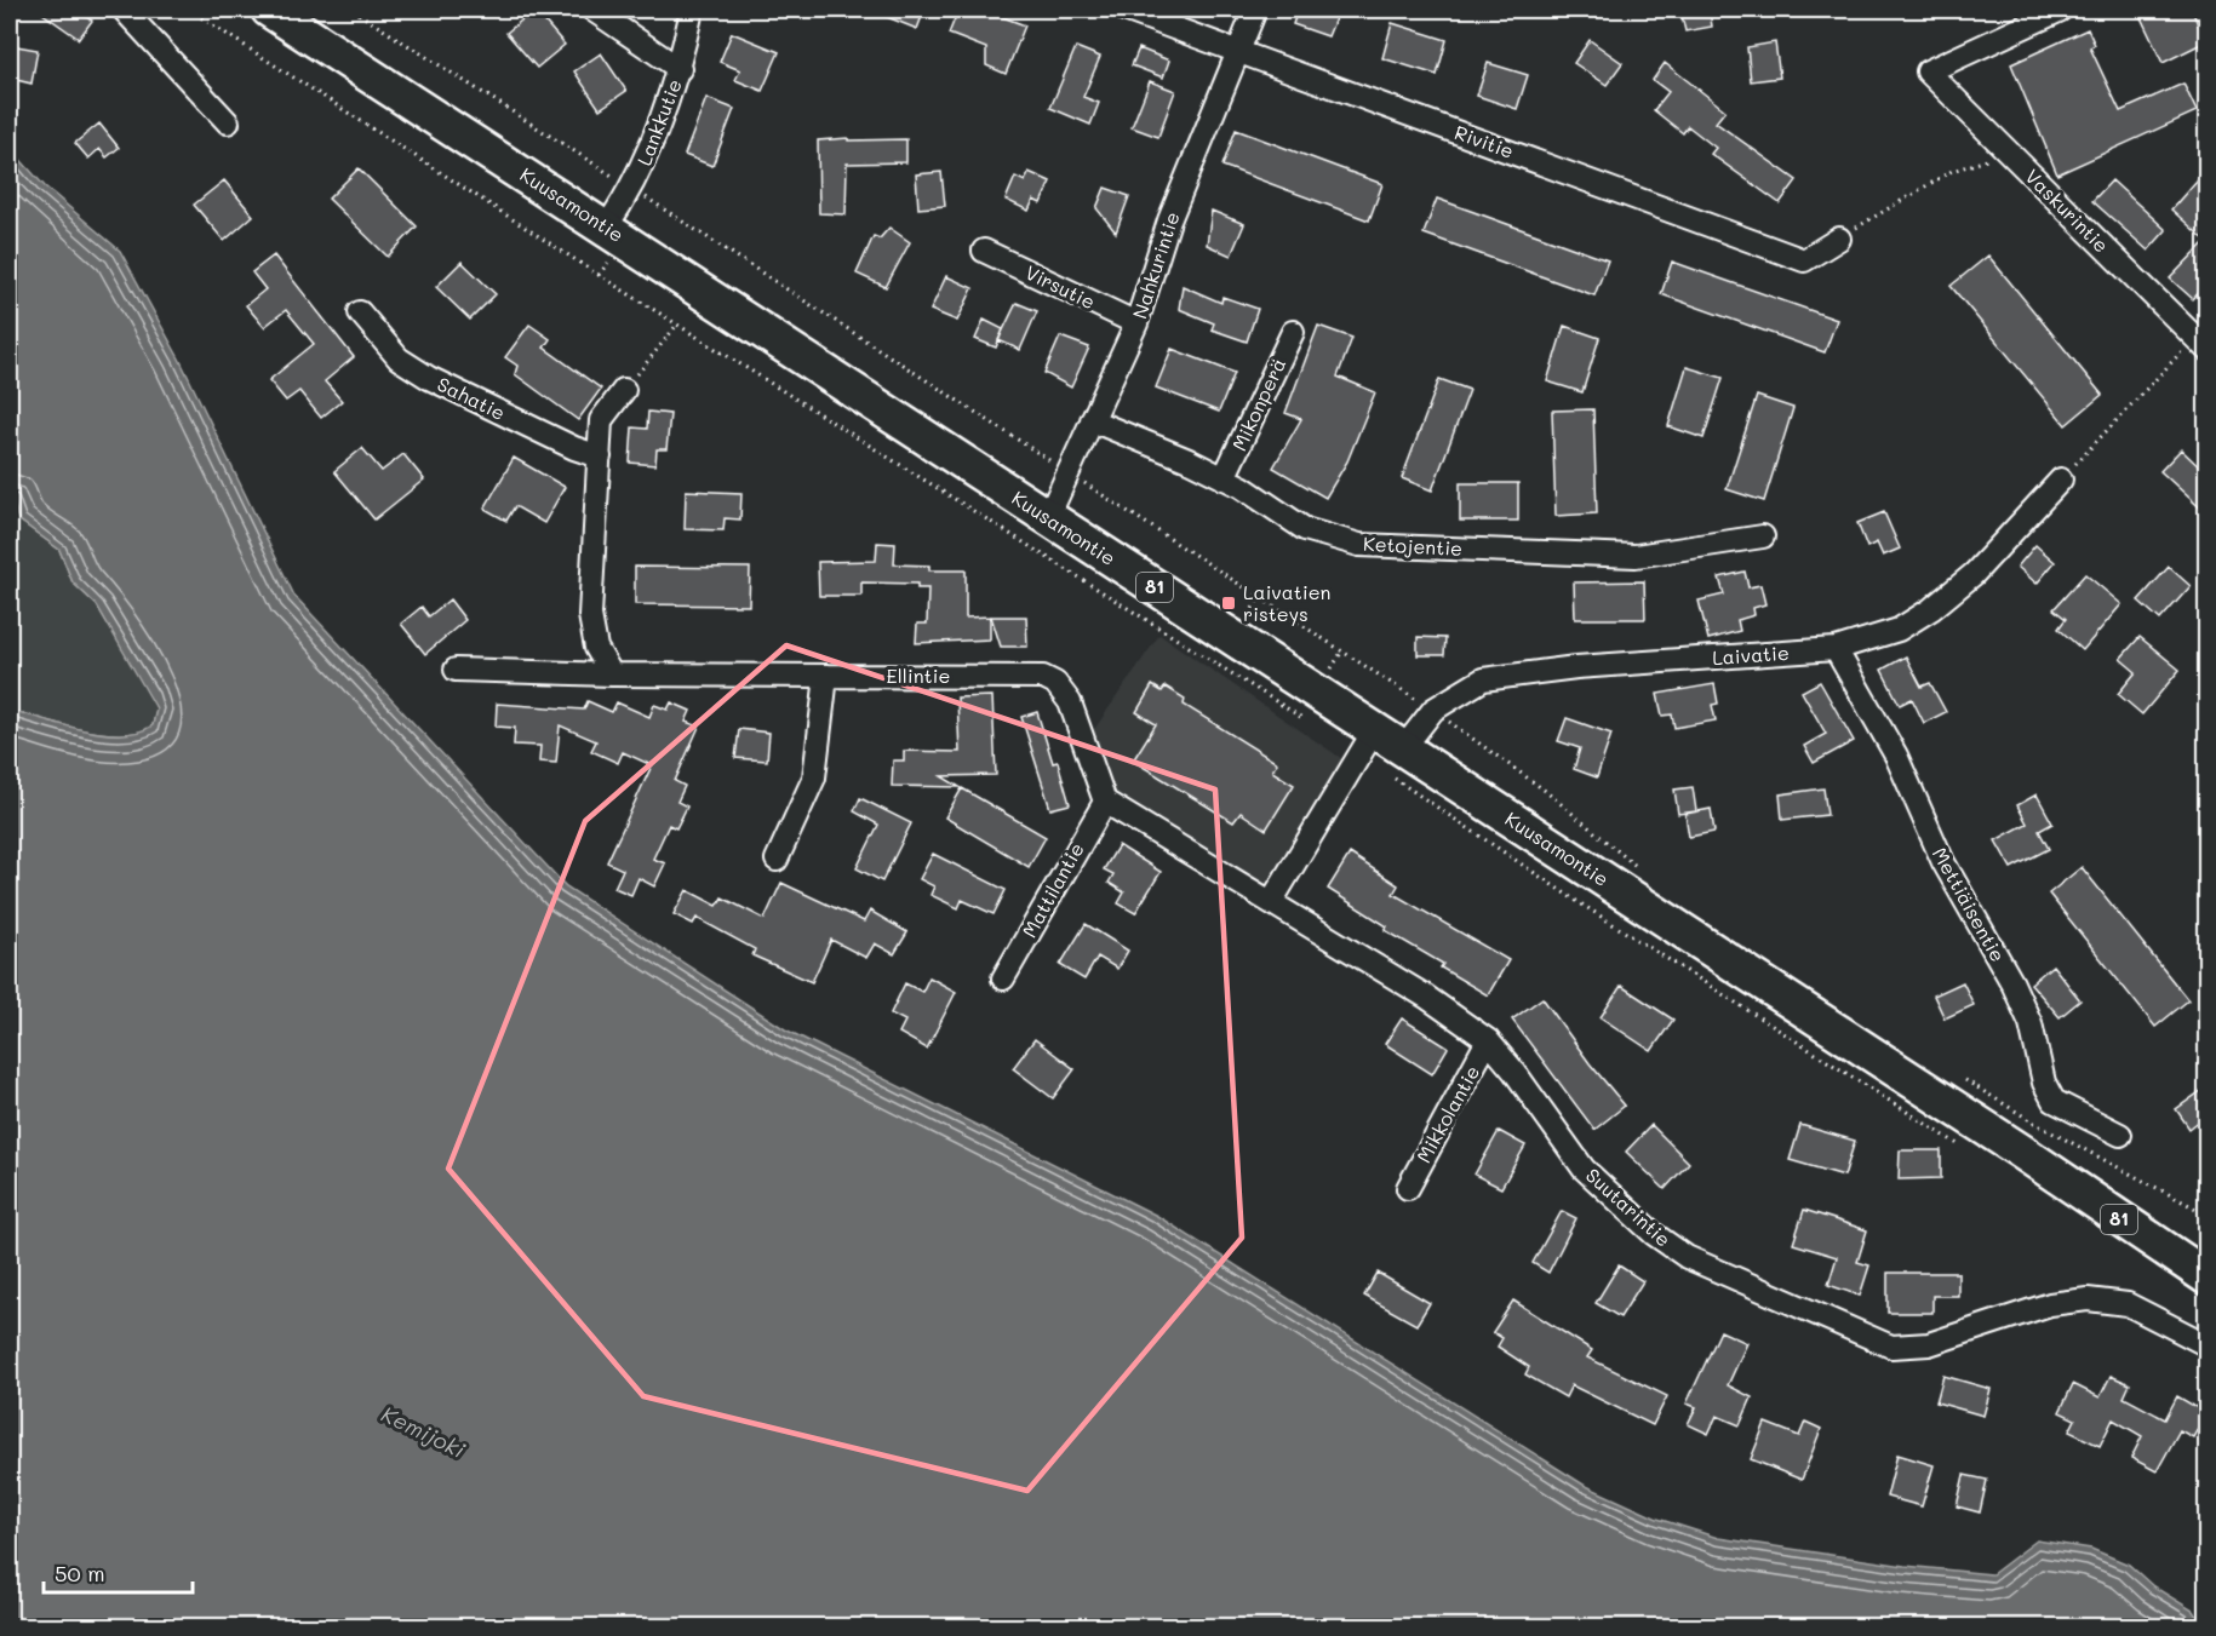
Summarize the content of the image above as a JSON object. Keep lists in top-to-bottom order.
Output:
{
  "streets": {
    "main road": ["Kuusamontie", "81"],
    "street": [
      "Lankkutie",
      "Rivitie",
      "Vaskurintie",
      "Nahkurintie",
      "Virsutie",
      "Sahatie",
      "Mikonperä",
      "Ketojentie",
      "Laivatie",
      "Ellintie",
      "Mattilantie",
      "Mettiäisentie",
      "Mikkolantie",
      "Suutarintie"
    ]
  },
  "crossings": [
    ["Lankkutie", "Kuusamontie"],
    ["Rivitie", "Nahkurintie"],
    ["Kuusamontie", "Nahkurintie"],
    ["Kuusamontie", "Laivatie"],
    ["Nahkurintie", "Virsutie"],
    ["Nahkurintie", "Ketojentie"],
    ["Mikonperä", "Ketojentie"],
    ["Laivatie", "Mettiäisentie"],
    ["Ellintie", "Mattilantie"],
    ["Mikkolantie", "Suutarintie"]
  ],
  "water": ["Kemijoki"],
  "places": {
    "transit": ["Laivatien risteys"]
  },
  "scale_bar": "50 m"
}
